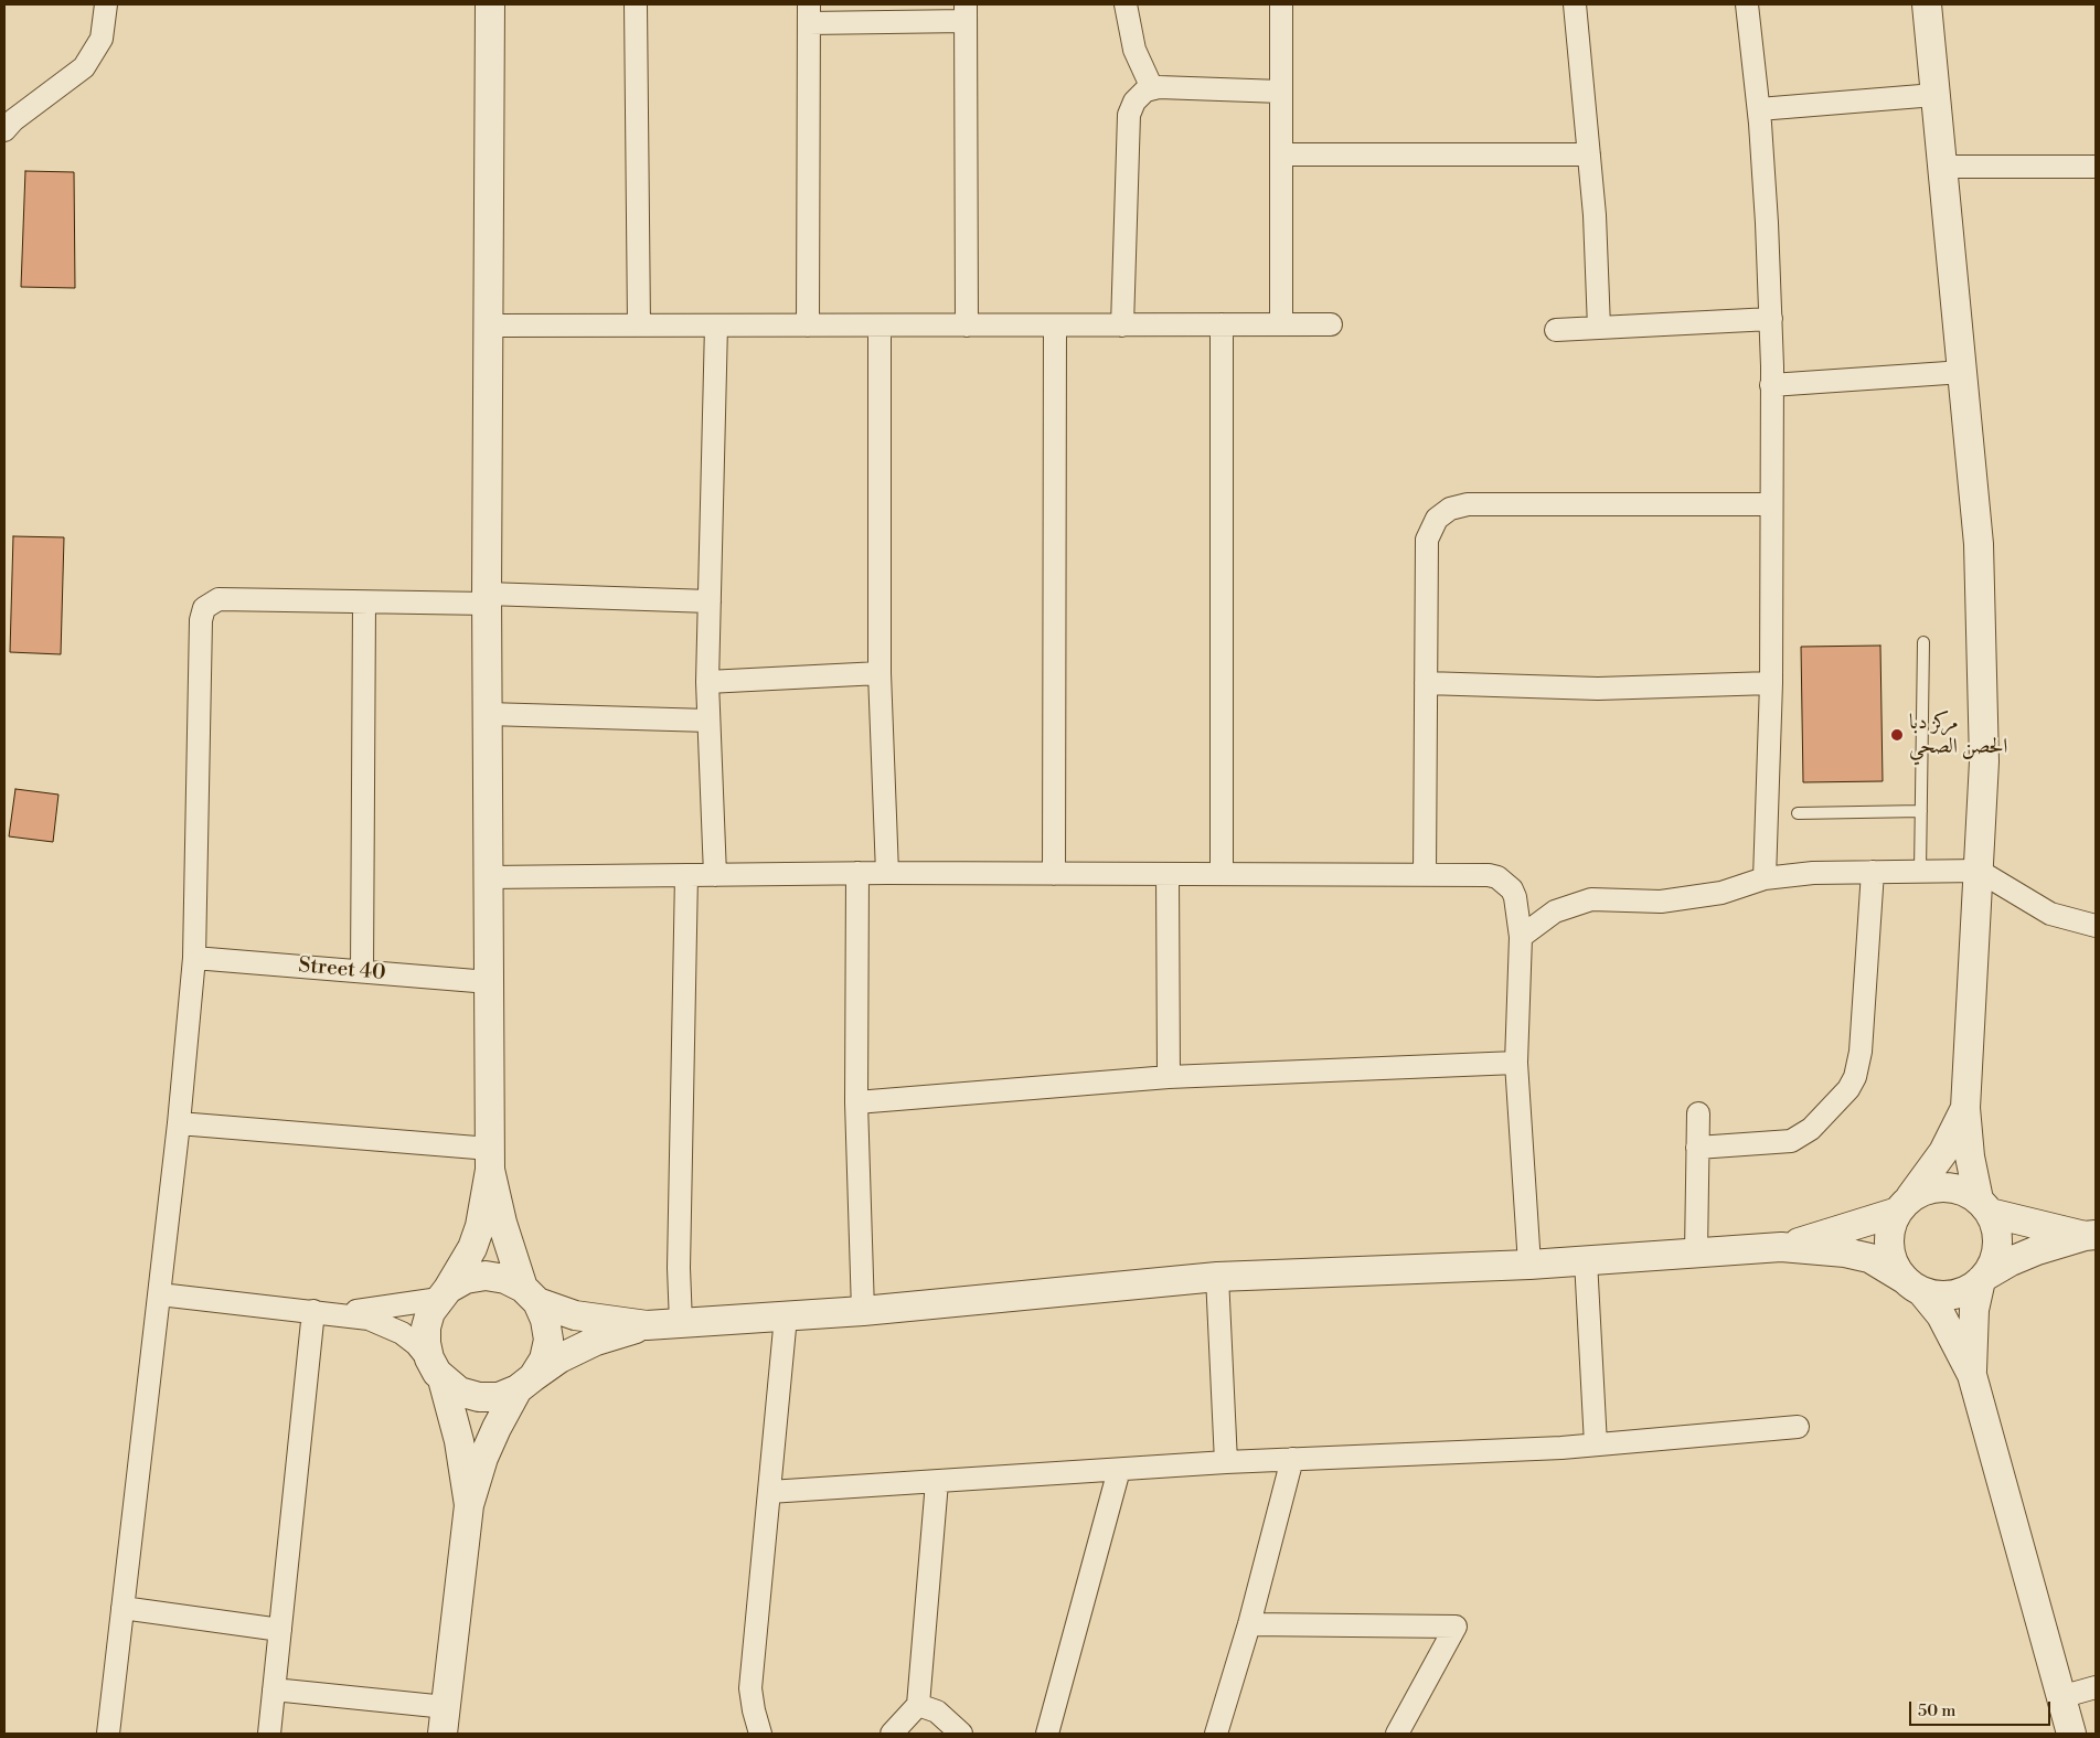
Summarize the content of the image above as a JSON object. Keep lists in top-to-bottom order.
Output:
{
  "streets": {
    "street": ["Street 40"]
  },
  "places": ["مركز دبا الحصن الصحي"],
  "scale_bar": "50 m"
}
